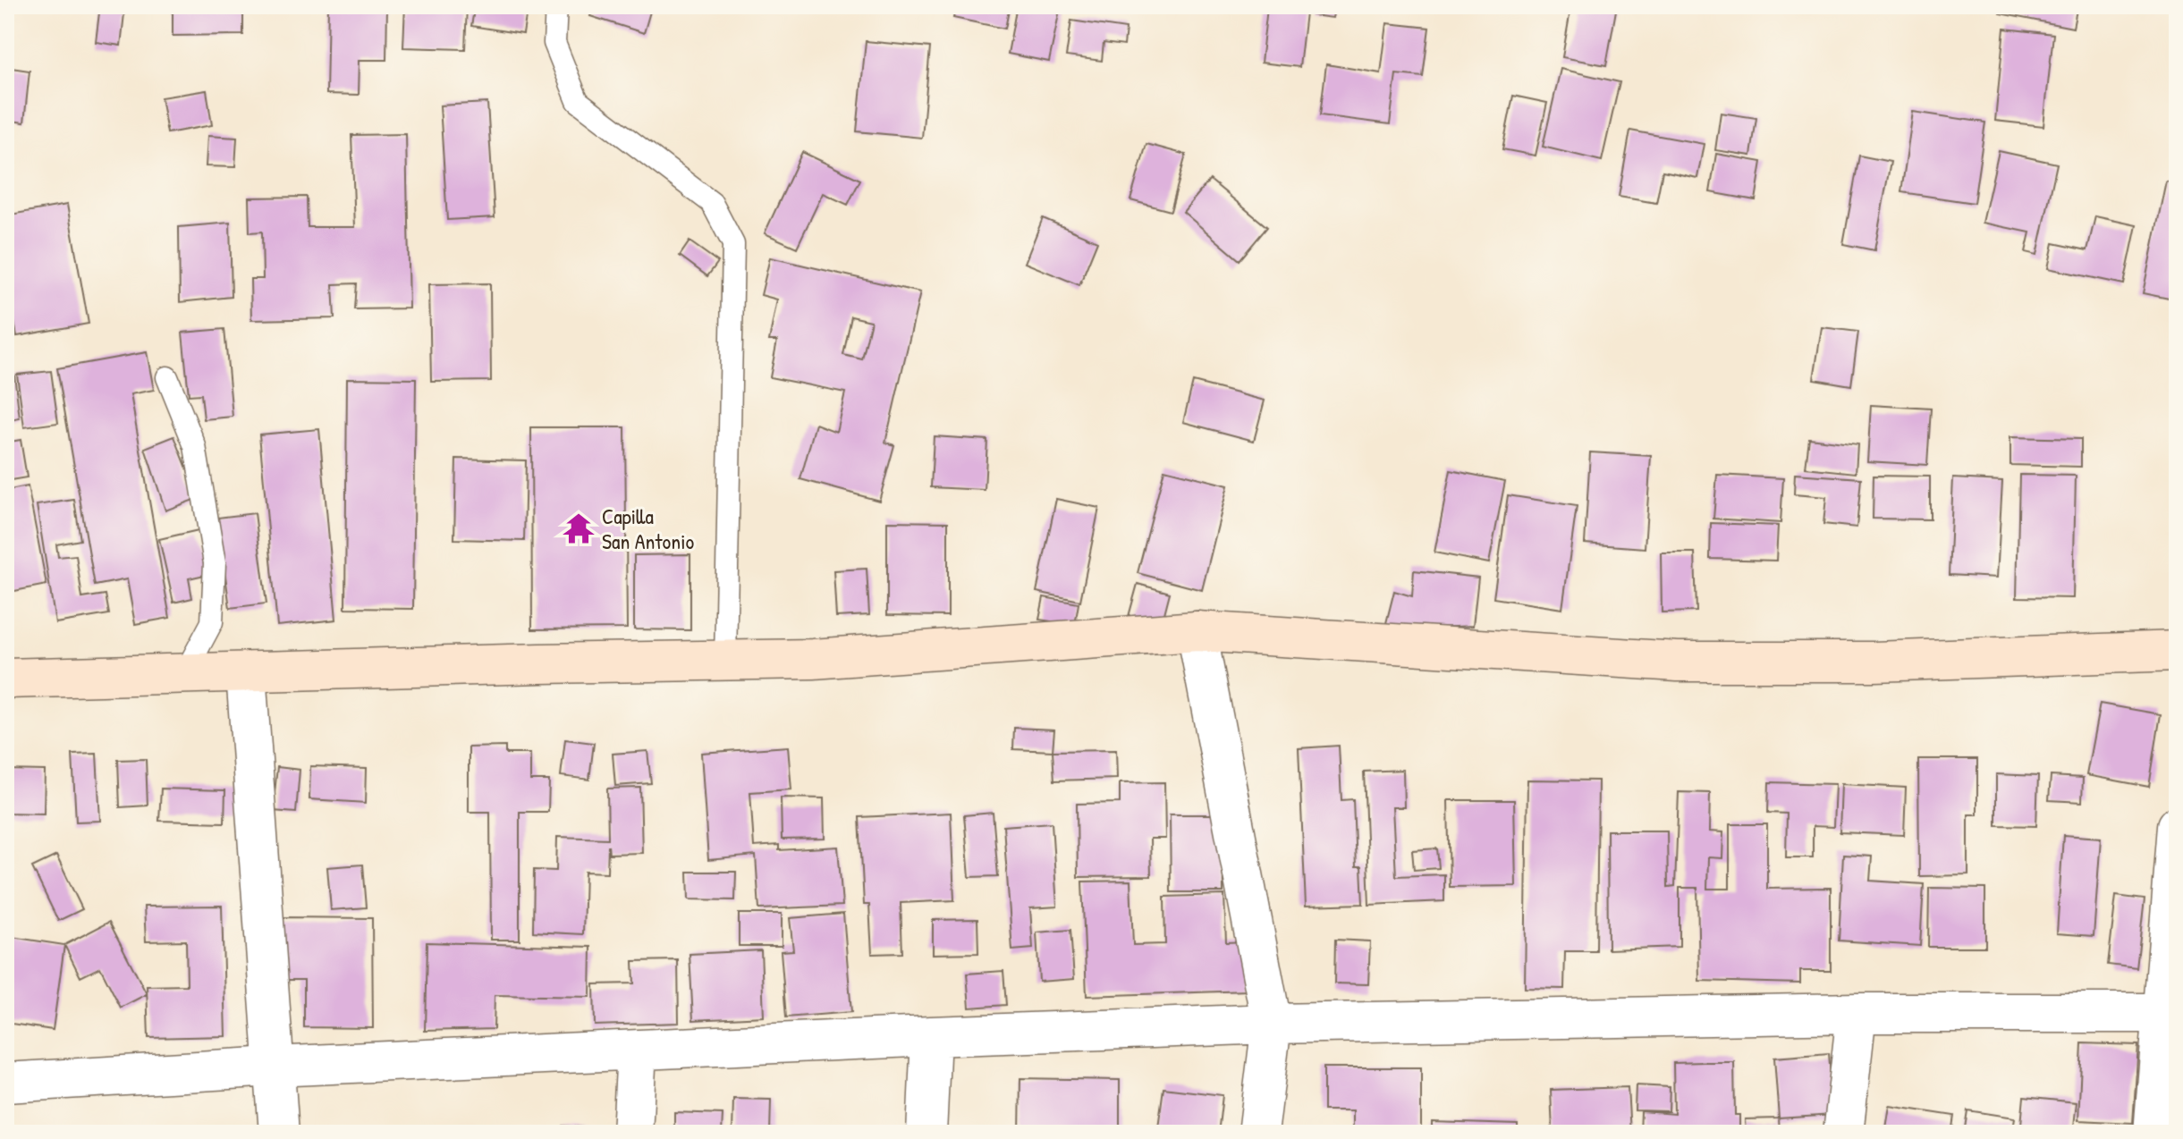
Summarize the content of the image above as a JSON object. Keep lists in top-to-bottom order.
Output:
{
  "places": {
    "temple": ["Capilla San Antonio"]
  }
}
